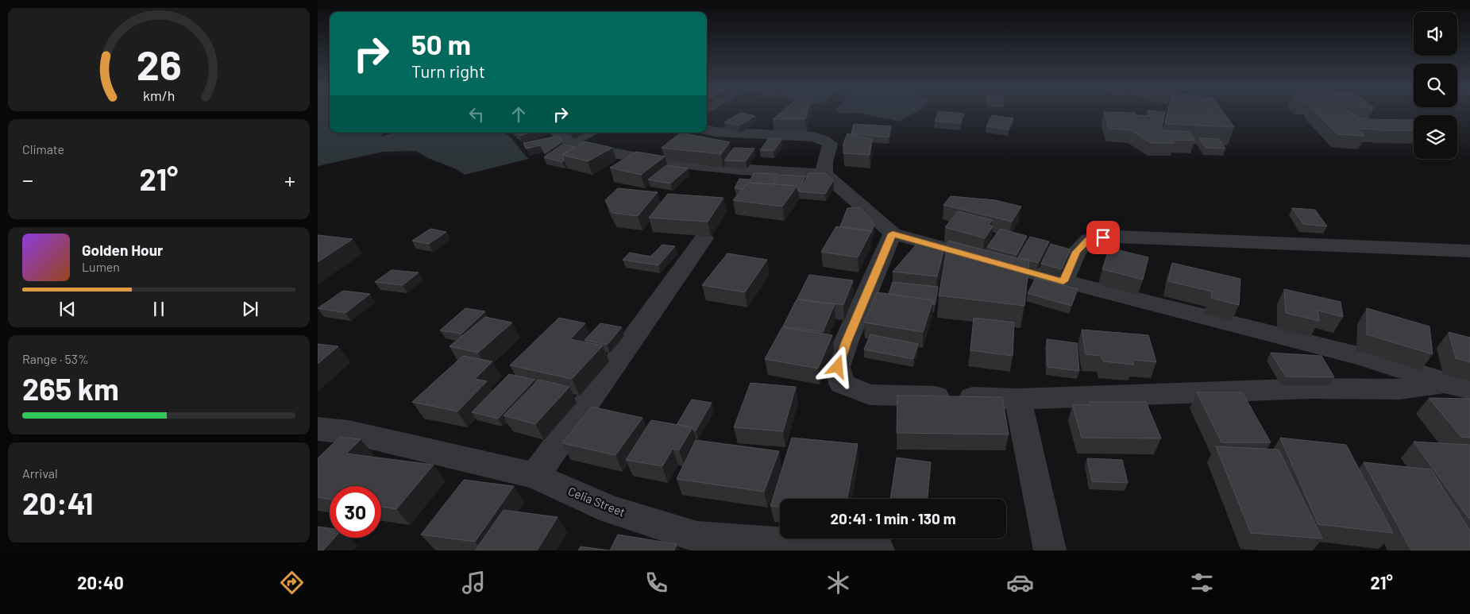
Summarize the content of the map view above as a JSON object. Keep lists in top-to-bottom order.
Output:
{
  "streets": {
    "street": ["Celia Street"]
  },
  "page": {
    "turn": ["50 m", "Turn right"],
    "tile": [
      "Climate",
      ["Range · 53%", "265 km"],
      ["Arrival", "20:41"]
    ],
    "heat": ["−", "21°", "+"],
    "song": ["Golden Hour", "Lumen"],
    "limit": "30",
    "trip": "20:41 · 1 min · 130 m",
    "tabs": ["20:40", "21°"],
    "gauge": ["26", "km/h"]
  }
}
